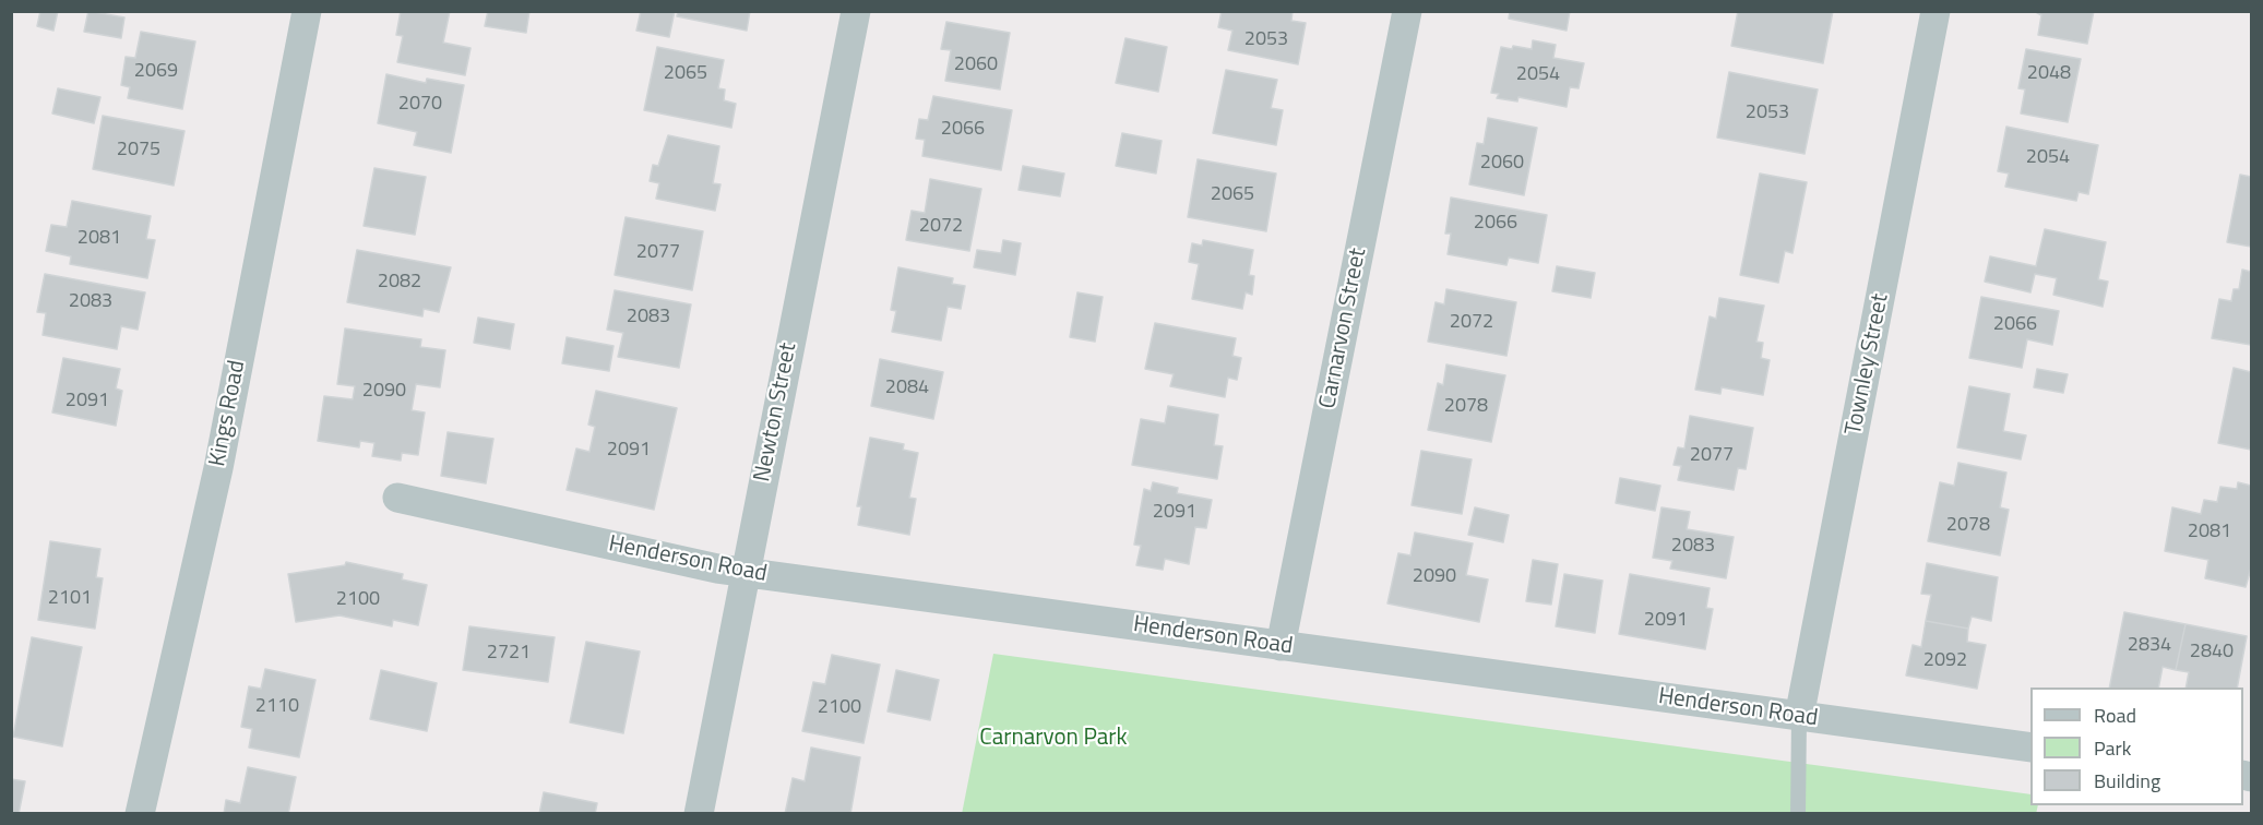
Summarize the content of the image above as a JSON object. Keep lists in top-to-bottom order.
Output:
{
  "streets": {
    "street": [
      "Carnarvon Street",
      "Townley Street",
      "Newton Street",
      "Kings Road",
      "Henderson Road"
    ]
  },
  "crossings": [
    ["Carnarvon Street", "Henderson Road"],
    ["Townley Street", "Henderson Road"],
    ["Newton Street", "Henderson Road"]
  ],
  "parks": ["Carnarvon Park"],
  "house_numbers": [
    "2053",
    "2060",
    "2069",
    "2065",
    "2048",
    "2054",
    "2070",
    "2053",
    "2066",
    "2075",
    "2054",
    "2060",
    "2065",
    "2066",
    "2072",
    "2081",
    "2077",
    "2082",
    "2083",
    "2083",
    "2072",
    "2066",
    "2084",
    "2090",
    "2091",
    "2078",
    "2091",
    "2077",
    "2091",
    "2078",
    "2081",
    "2083",
    "2090",
    "2101",
    "2100",
    "2091",
    "2834",
    "2840",
    "2721",
    "2092",
    "2110",
    "2100"
  ],
  "legend": ["Road", "Park", "Building"]
}
